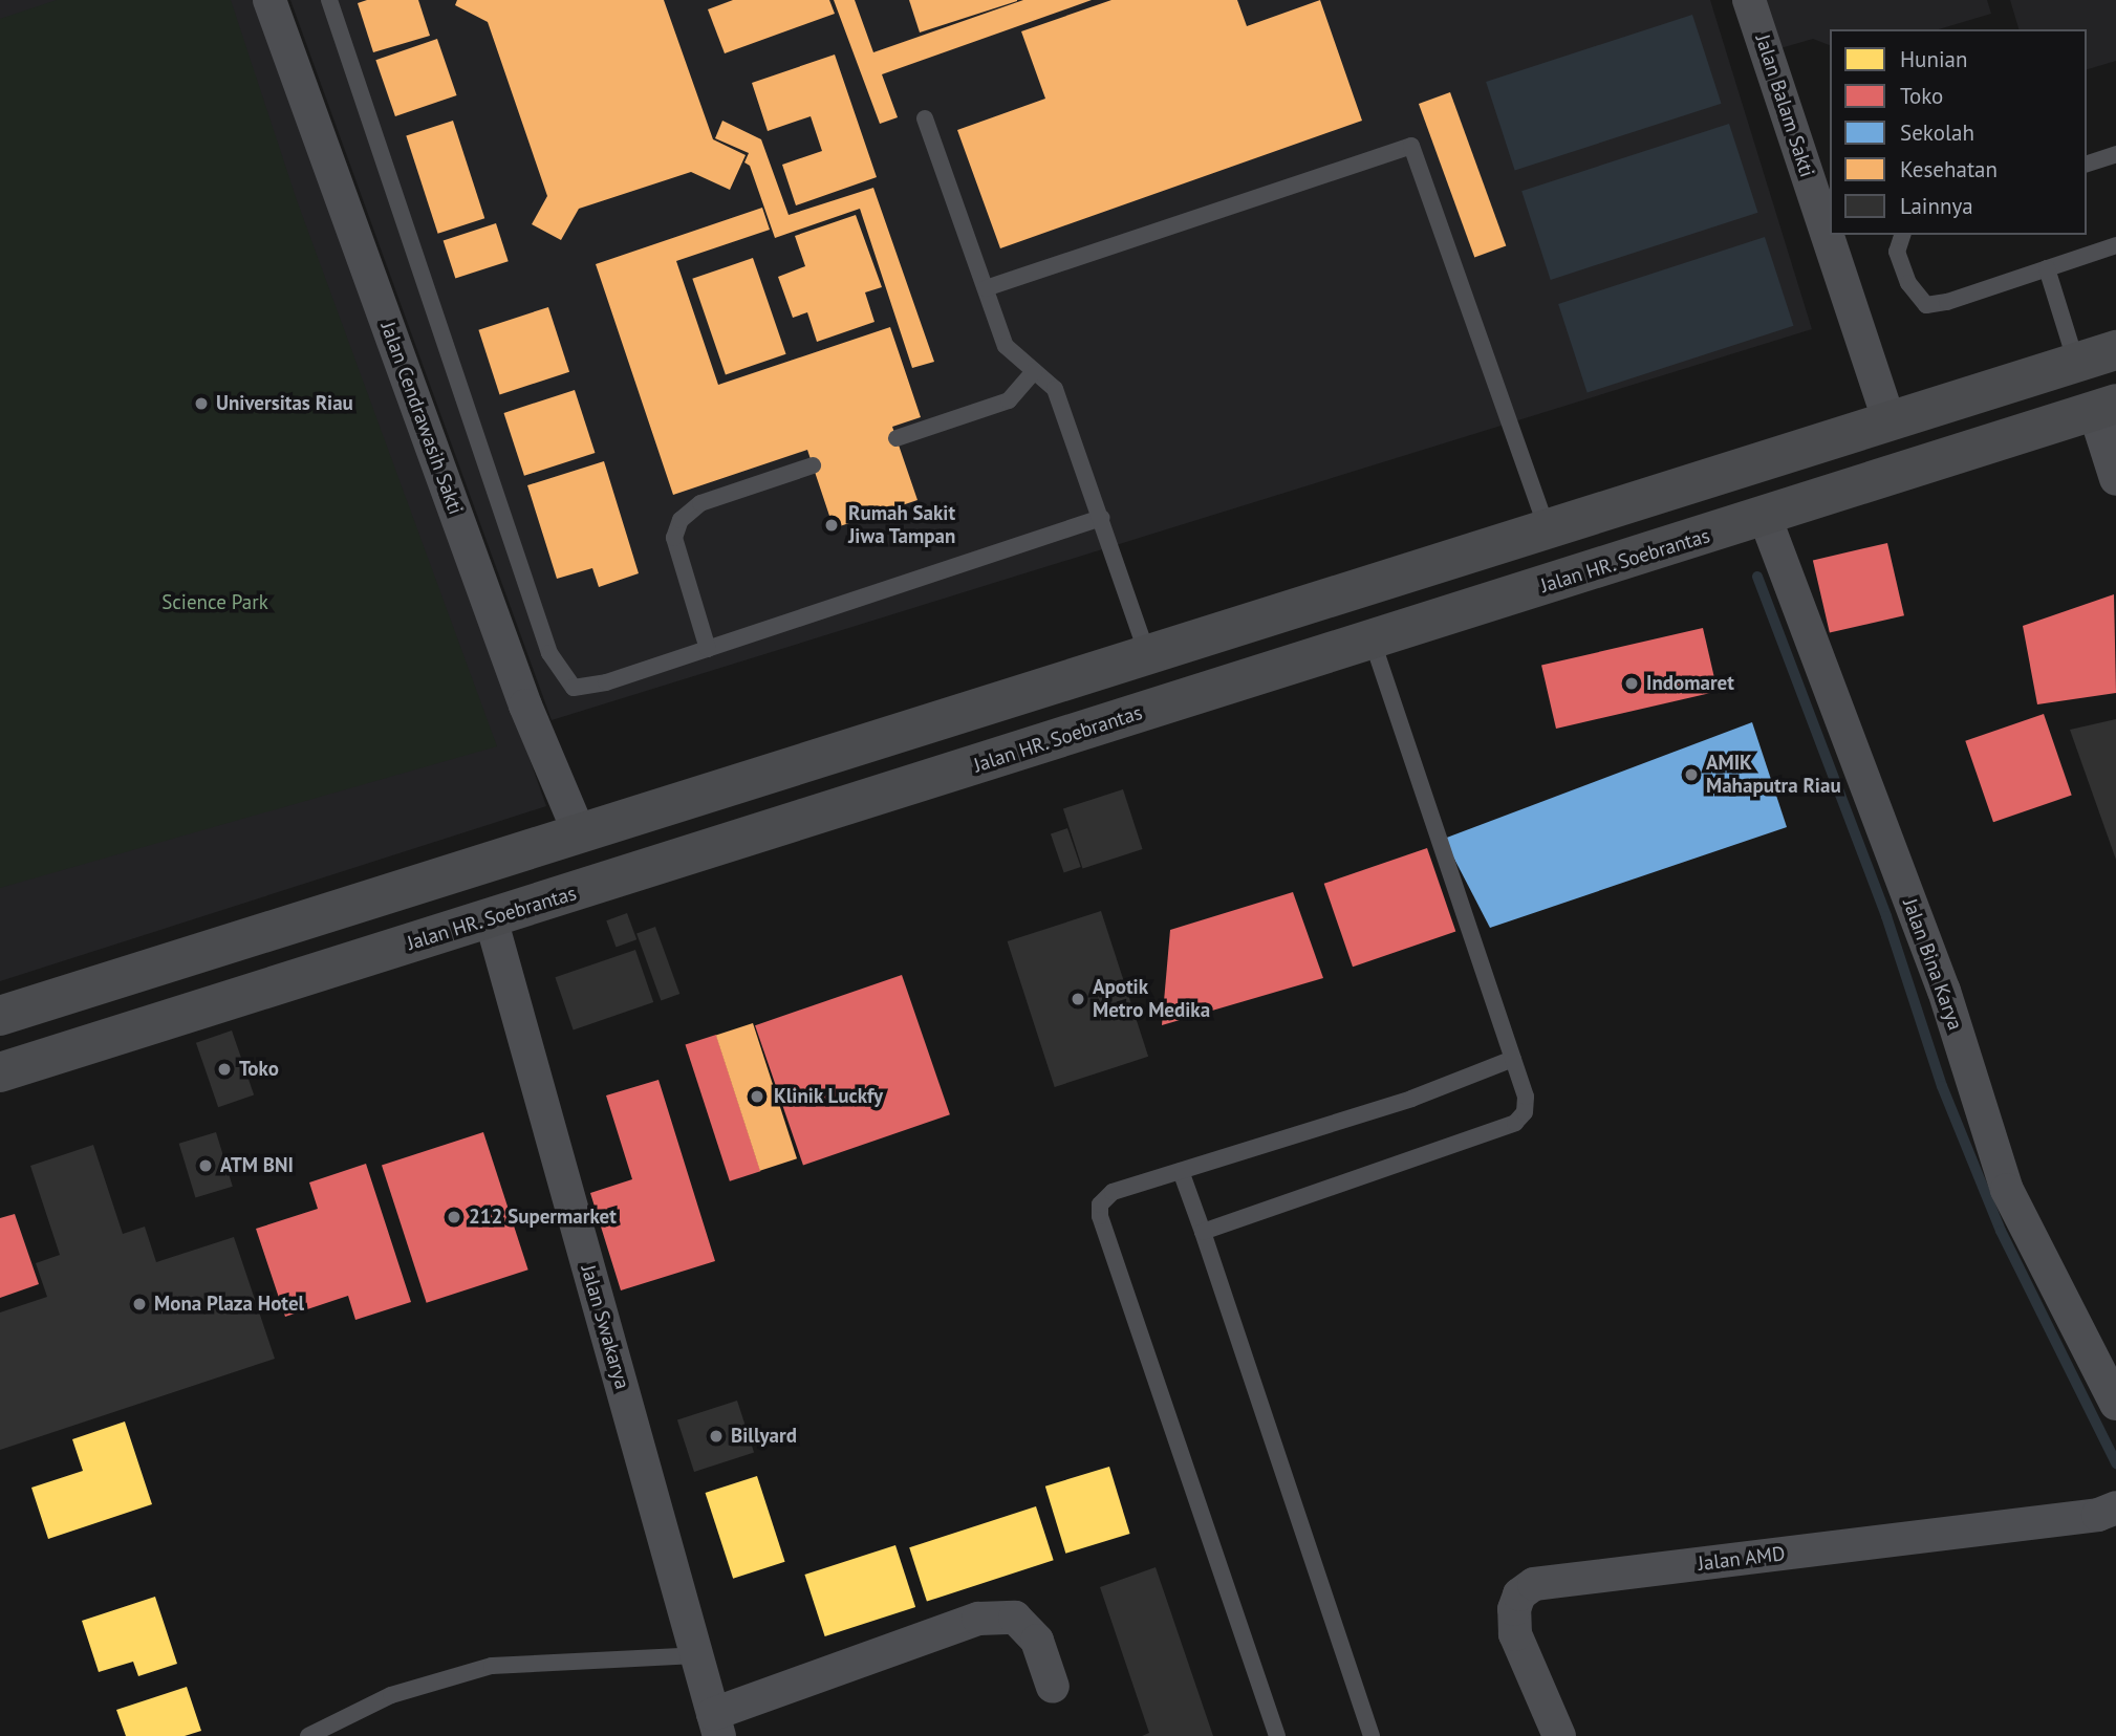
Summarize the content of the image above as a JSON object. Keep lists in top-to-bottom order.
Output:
{
  "streets": {
    "main road": ["Jalan HR. Soebrantas"],
    "street": [
      "Jalan Balam Sakti",
      "Jalan Cendrawasih Sakti",
      "Jalan Bina Karya",
      "Jalan Swakarya",
      "Jalan AMD"
    ]
  },
  "crossings": [
    ["Jalan HR. Soebrantas", "Jalan Bina Karya"],
    ["Jalan HR. Soebrantas", "Jalan Swakarya"]
  ],
  "parks": ["Science Park"],
  "places": [
    "Universitas Riau",
    "Rumah Sakit Jiwa Tampan",
    "Indomaret",
    "AMIK Mahaputra Riau",
    "Apotik Metro Medika",
    "Toko",
    "Klinik Luckfy",
    "ATM BNI",
    "212 Supermarket",
    "Mona Plaza Hotel",
    "Billyard"
  ],
  "legend": [
    "Hunian",
    "Toko",
    "Sekolah",
    "Kesehatan",
    "Lainnya"
  ]
}
